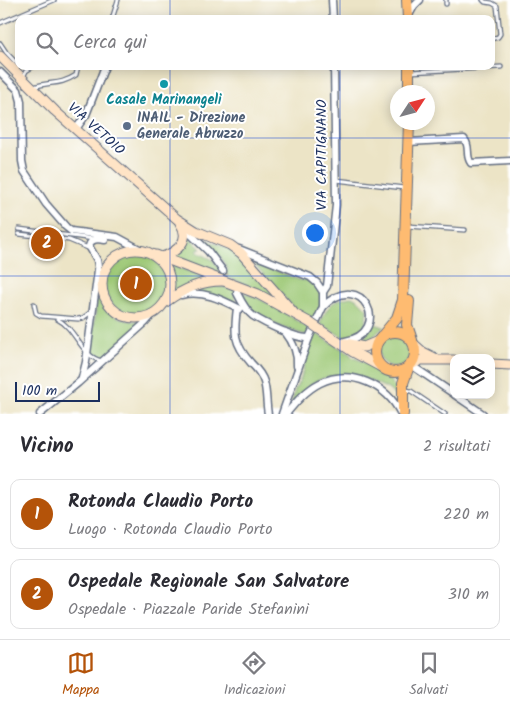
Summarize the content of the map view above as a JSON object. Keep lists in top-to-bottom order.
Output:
{
  "streets": {
    "street": ["VIA VETOIO", "VIA CAPITIGNANO"]
  },
  "places": ["Casale Marinangeli", "INAIL - Direzione Generale Abruzzo"],
  "scale_bar": "100 m",
  "north": "top right",
  "page": {
    "search": "Cerca qui",
    "pins": ["2", "1"],
    "scale": "100 m",
    "heading": ["Vicino", "2 risultati"],
    "list": [
      {
        "mark": "1",
        "name": "Rotonda Claudio Porto",
        "note": "Luogo · Rotonda Claudio Porto",
        "value": "220 m"
      },
      {
        "mark": "2",
        "name": "Ospedale Regionale San Salvatore",
        "note": "Ospedale · Piazzale Paride Stefanini",
        "value": "310 m"
      }
    ],
    "nav": ["Mappa", "Indicazioni", "Salvati"]
  }
}
